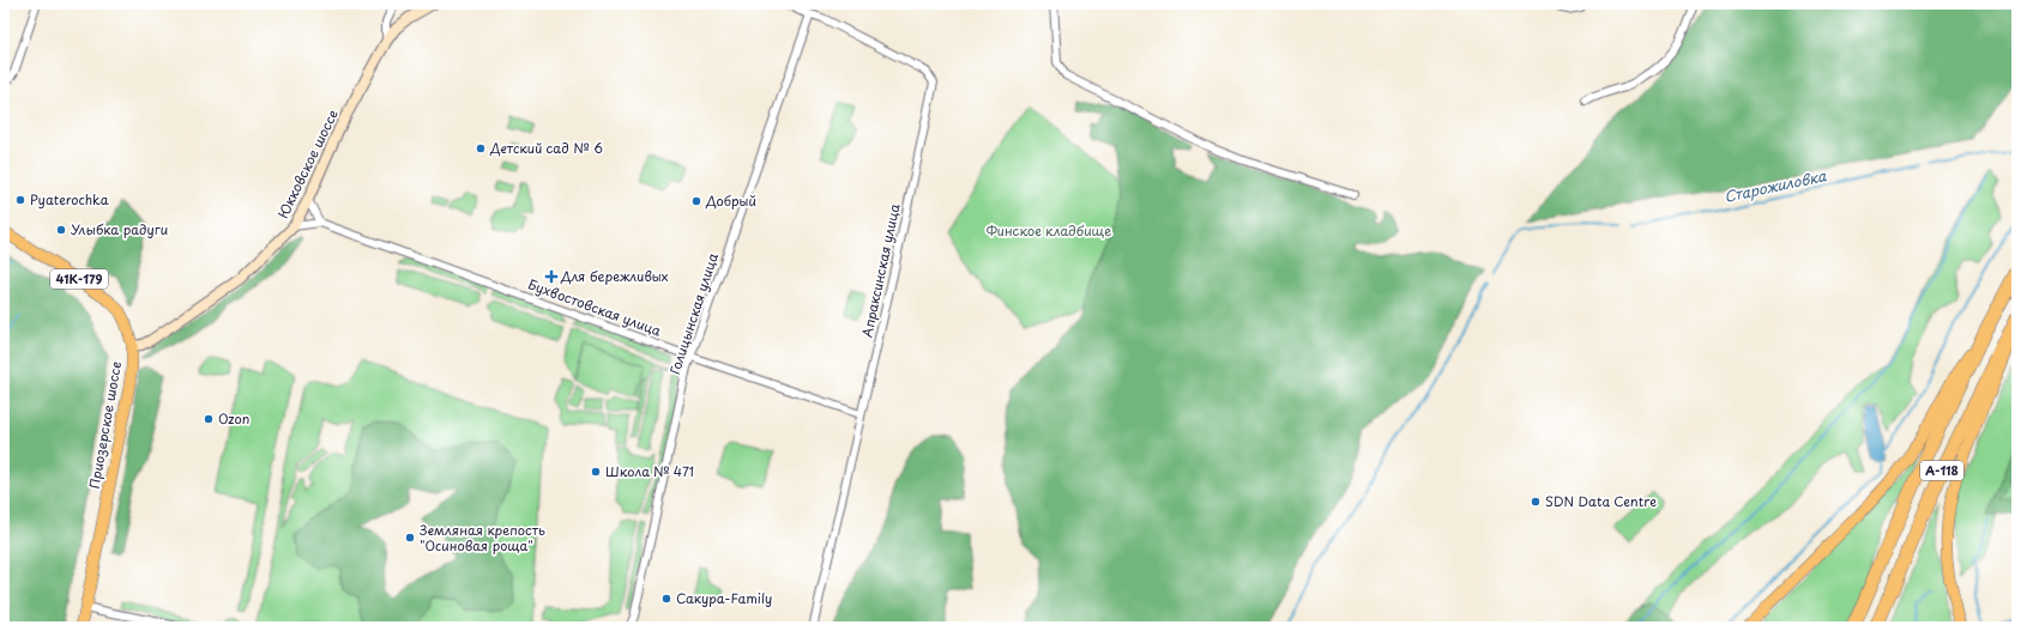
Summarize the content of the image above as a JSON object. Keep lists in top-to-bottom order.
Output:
{
  "streets": {
    "highway": ["А-118"],
    "main road": ["Юкковское шоссе", "41К-179", "Приозерское шоссе"],
    "street": ["Апраксинская улица", "Бухвостовская улица", "Голицынская улица"]
  },
  "crossings": [
    ["Юкковское шоссе", "Бухвостовская улица"],
    ["Юкковское шоссе", "Приозерское шоссе"],
    ["Апраксинская улица", "Бухвостовская улица"],
    ["Апраксинская улица", "Голицынская улица"],
    ["Бухвостовская улица", "Голицынская улица"]
  ],
  "water": ["Старожиловка"],
  "parks": ["Финское кладбище"],
  "places": {
    "other": [
      "Детский сад № 6",
      "Pyaterochka",
      "Добрый",
      "Улыбка радуги",
      "Ozon",
      "Школа № 471",
      "SDN Data Centre",
      "Земляная крепость \"Осиновая роща\"",
      "Сакура-Family"
    ],
    "health": ["Для бережливых"]
  }
}
